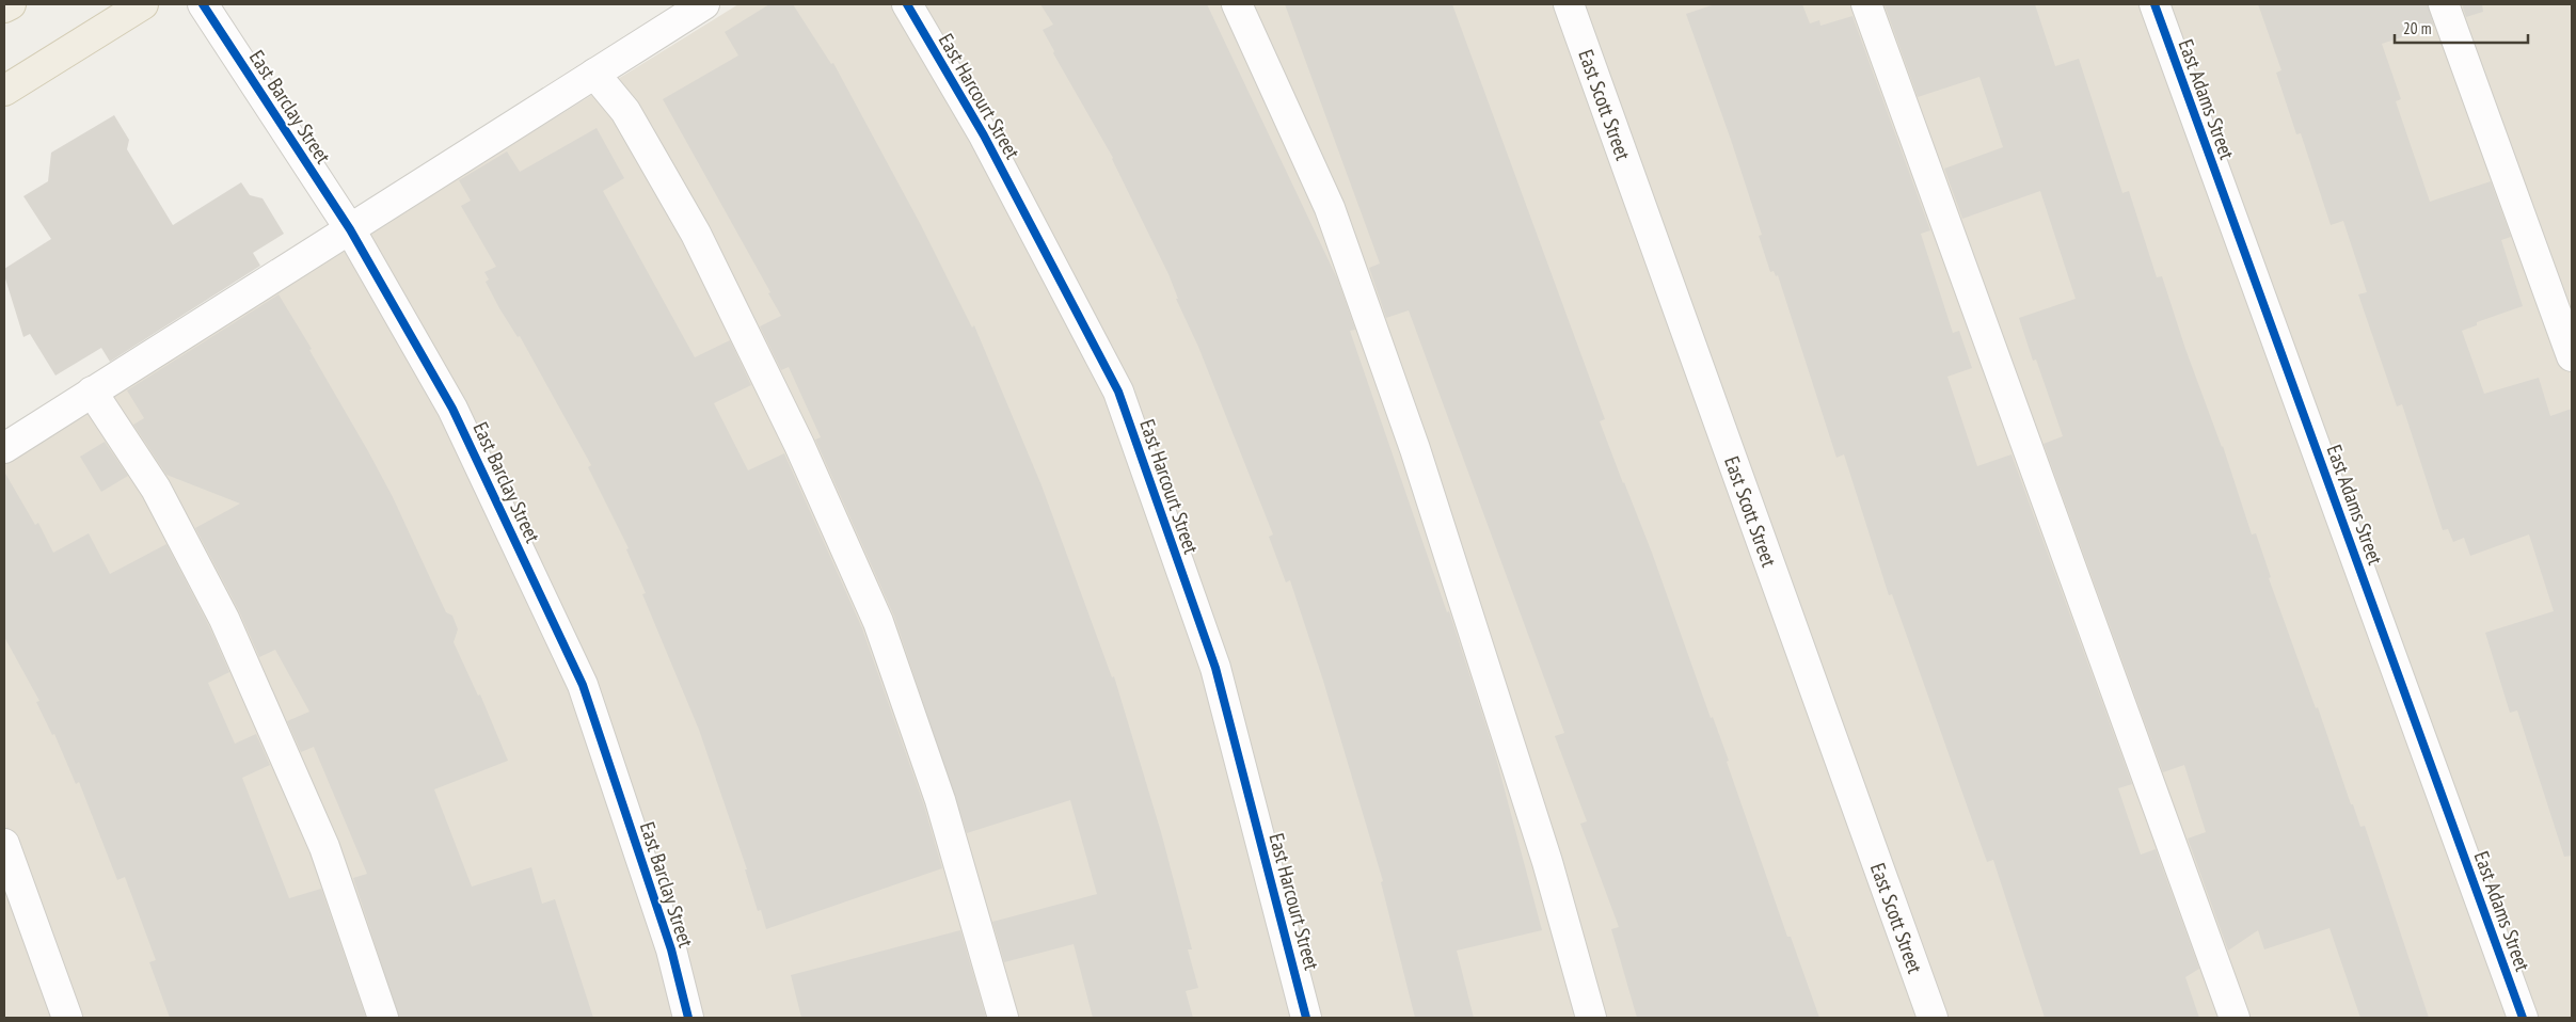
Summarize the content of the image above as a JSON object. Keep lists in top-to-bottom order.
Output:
{
  "streets": {
    "street": [
      "East Harcourt Street",
      "East Adams Street",
      "East Scott Street",
      "East Barclay Street"
    ]
  },
  "scale_bar": "20 m"
}
